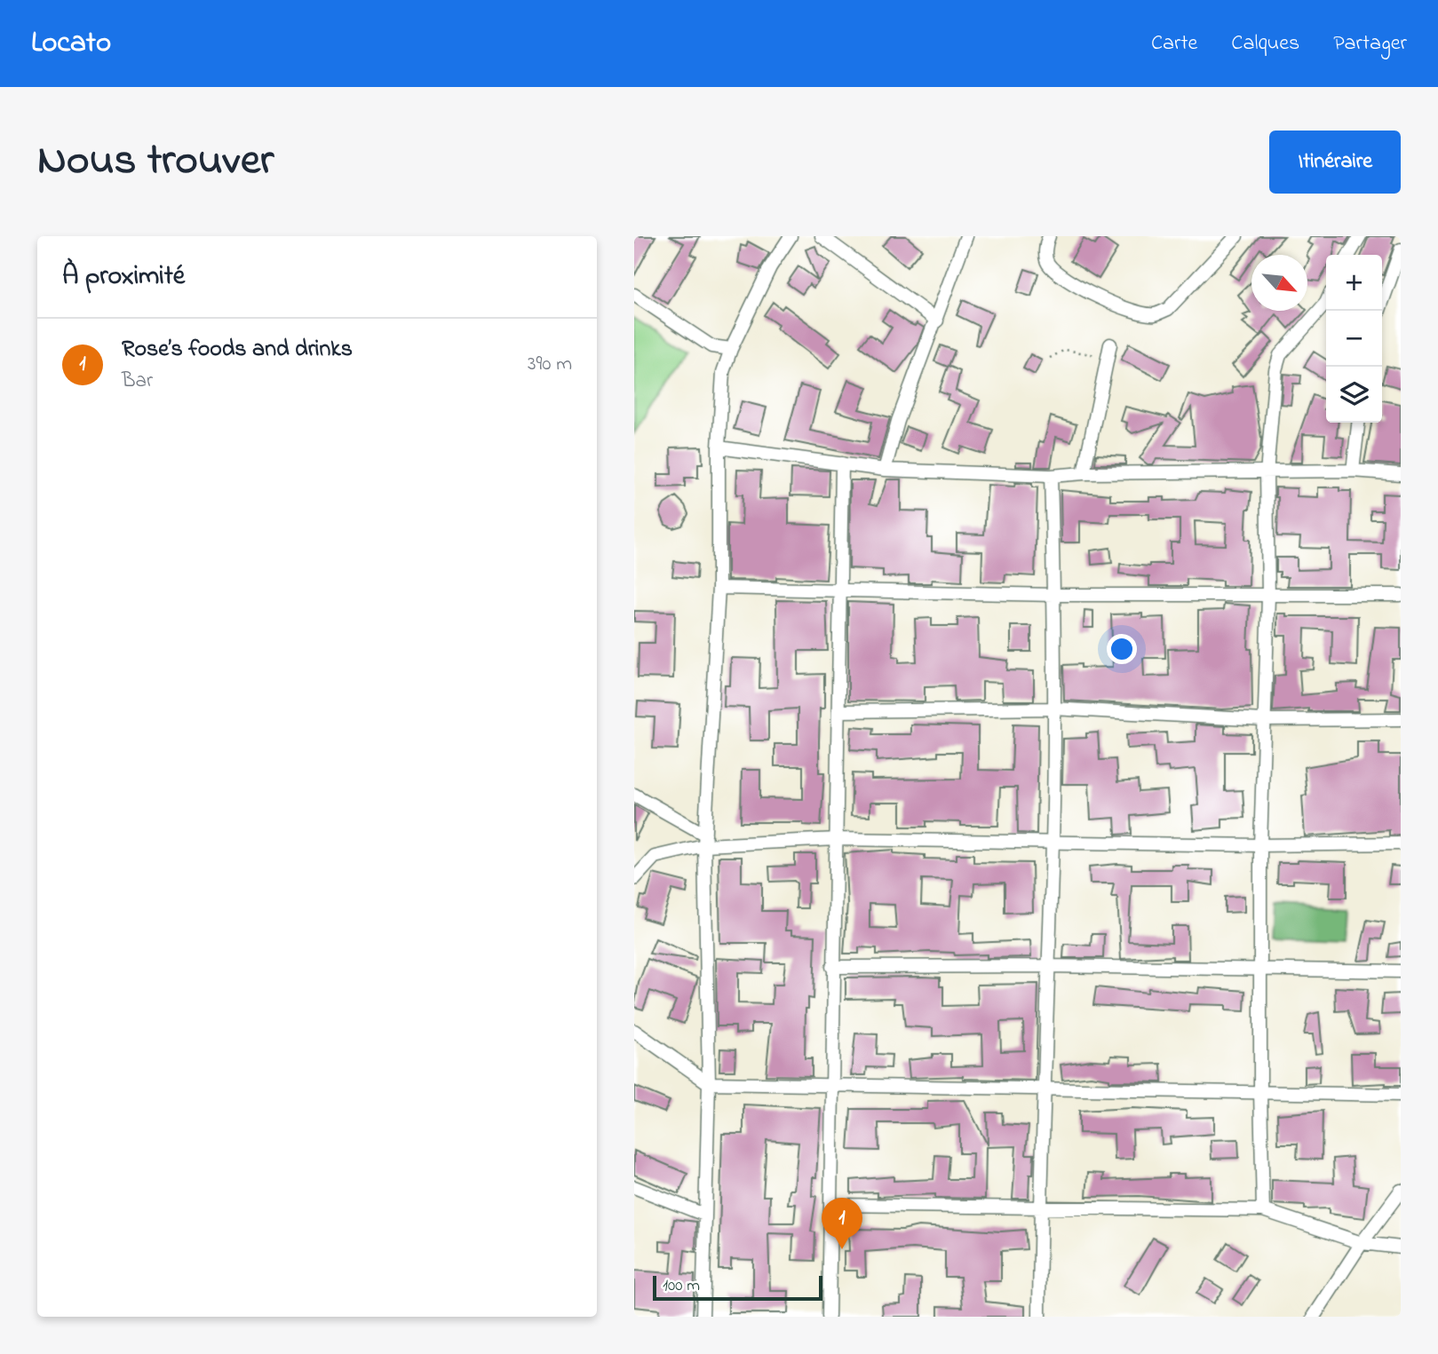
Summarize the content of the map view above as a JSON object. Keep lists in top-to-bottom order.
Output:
{
  "scale_bar": "100 m",
  "north": "bottom right",
  "page": {
    "header": "Locato",
    "nav": ["Carte", "Calques", "Partager"],
    "title": "Nous trouver",
    "buttons": "Itinéraire",
    "heading": "À proximité",
    "map_buttons": ["+", "−"],
    "list": [
      {
        "mark": "1",
        "name": "Rose’s foods and drinks",
        "note": "Bar",
        "value": "390 m"
      }
    ],
    "pins": "1",
    "scale": "100 m"
  }
}
